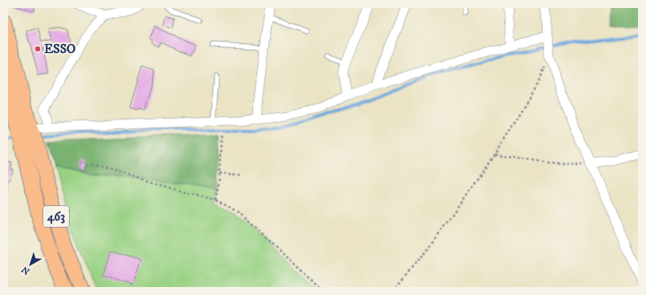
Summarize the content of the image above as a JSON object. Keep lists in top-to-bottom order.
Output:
{
  "streets": {
    "highway": ["463"]
  },
  "places": ["ESSO"],
  "north": "bottom left"
}
